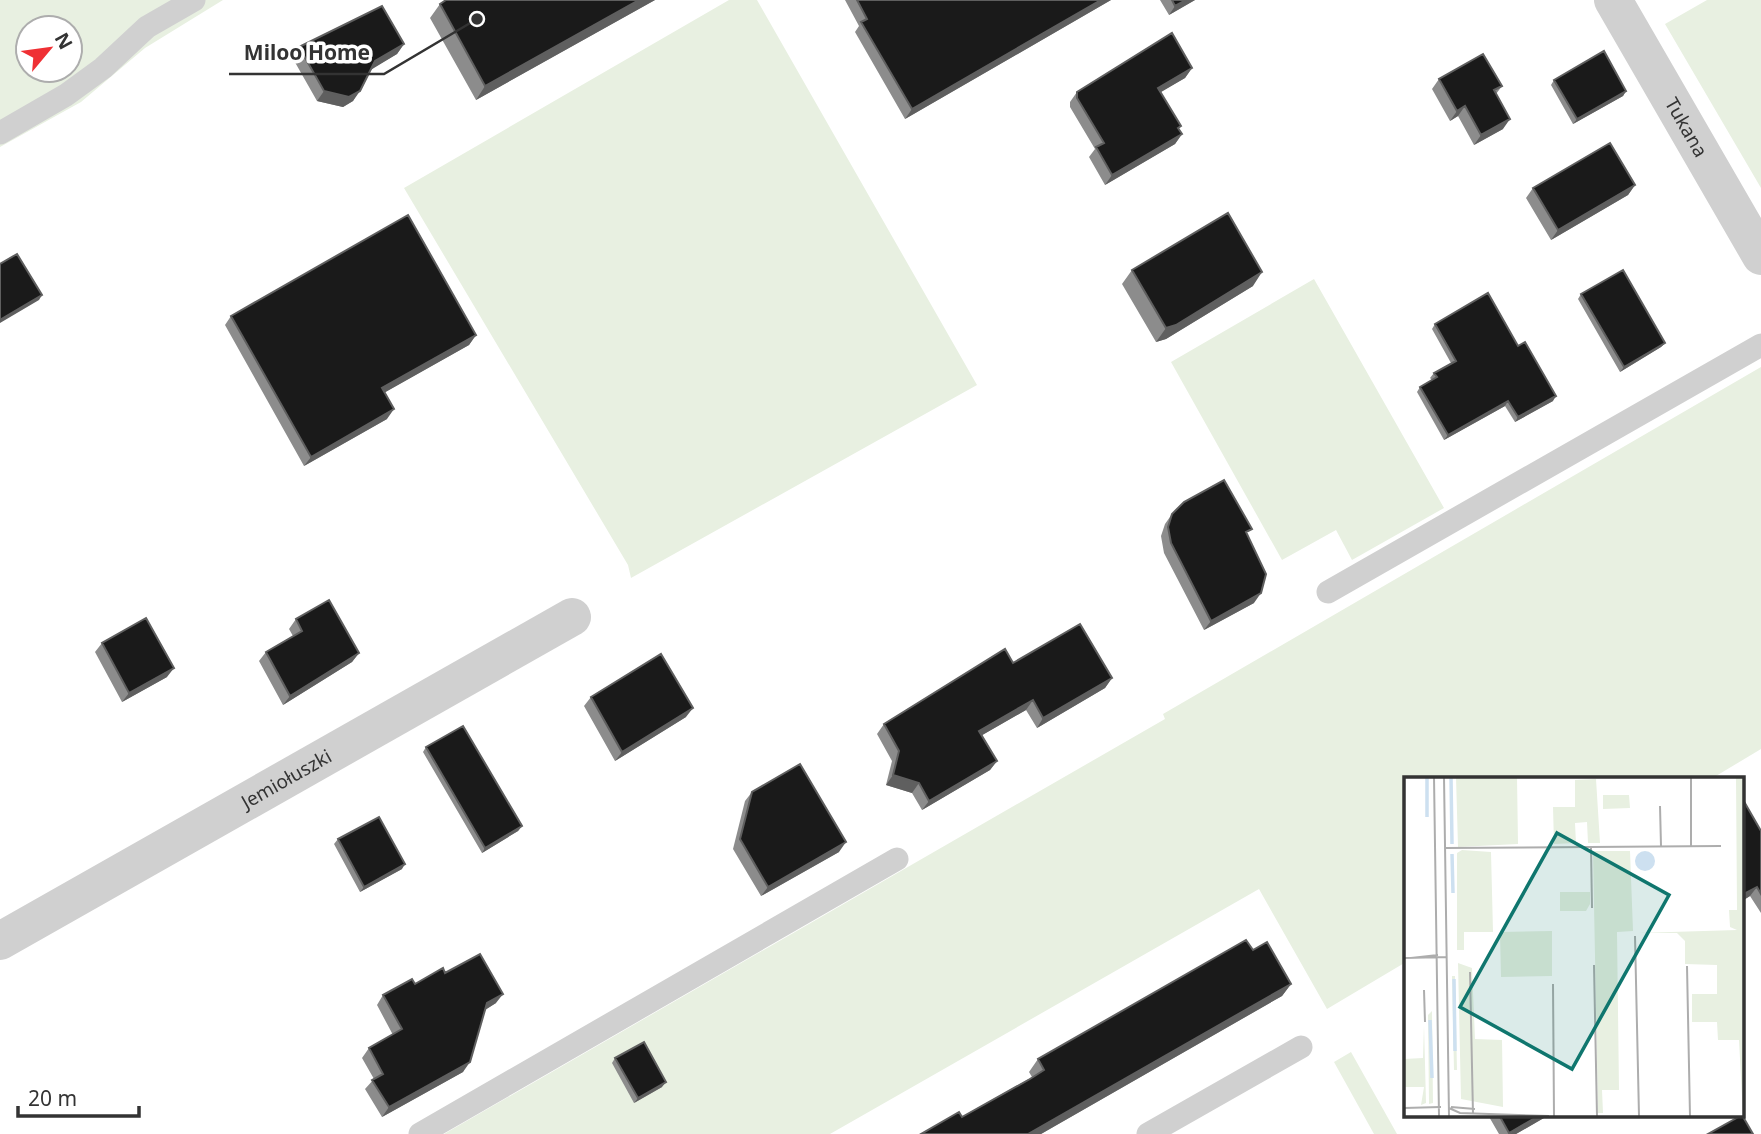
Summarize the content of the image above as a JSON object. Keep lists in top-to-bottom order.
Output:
{
  "streets": {
    "street": ["Tukana", "Jemiołuszki"]
  },
  "places": ["Miloo Home"],
  "scale_bar": "20 m",
  "north": "top right"
}
